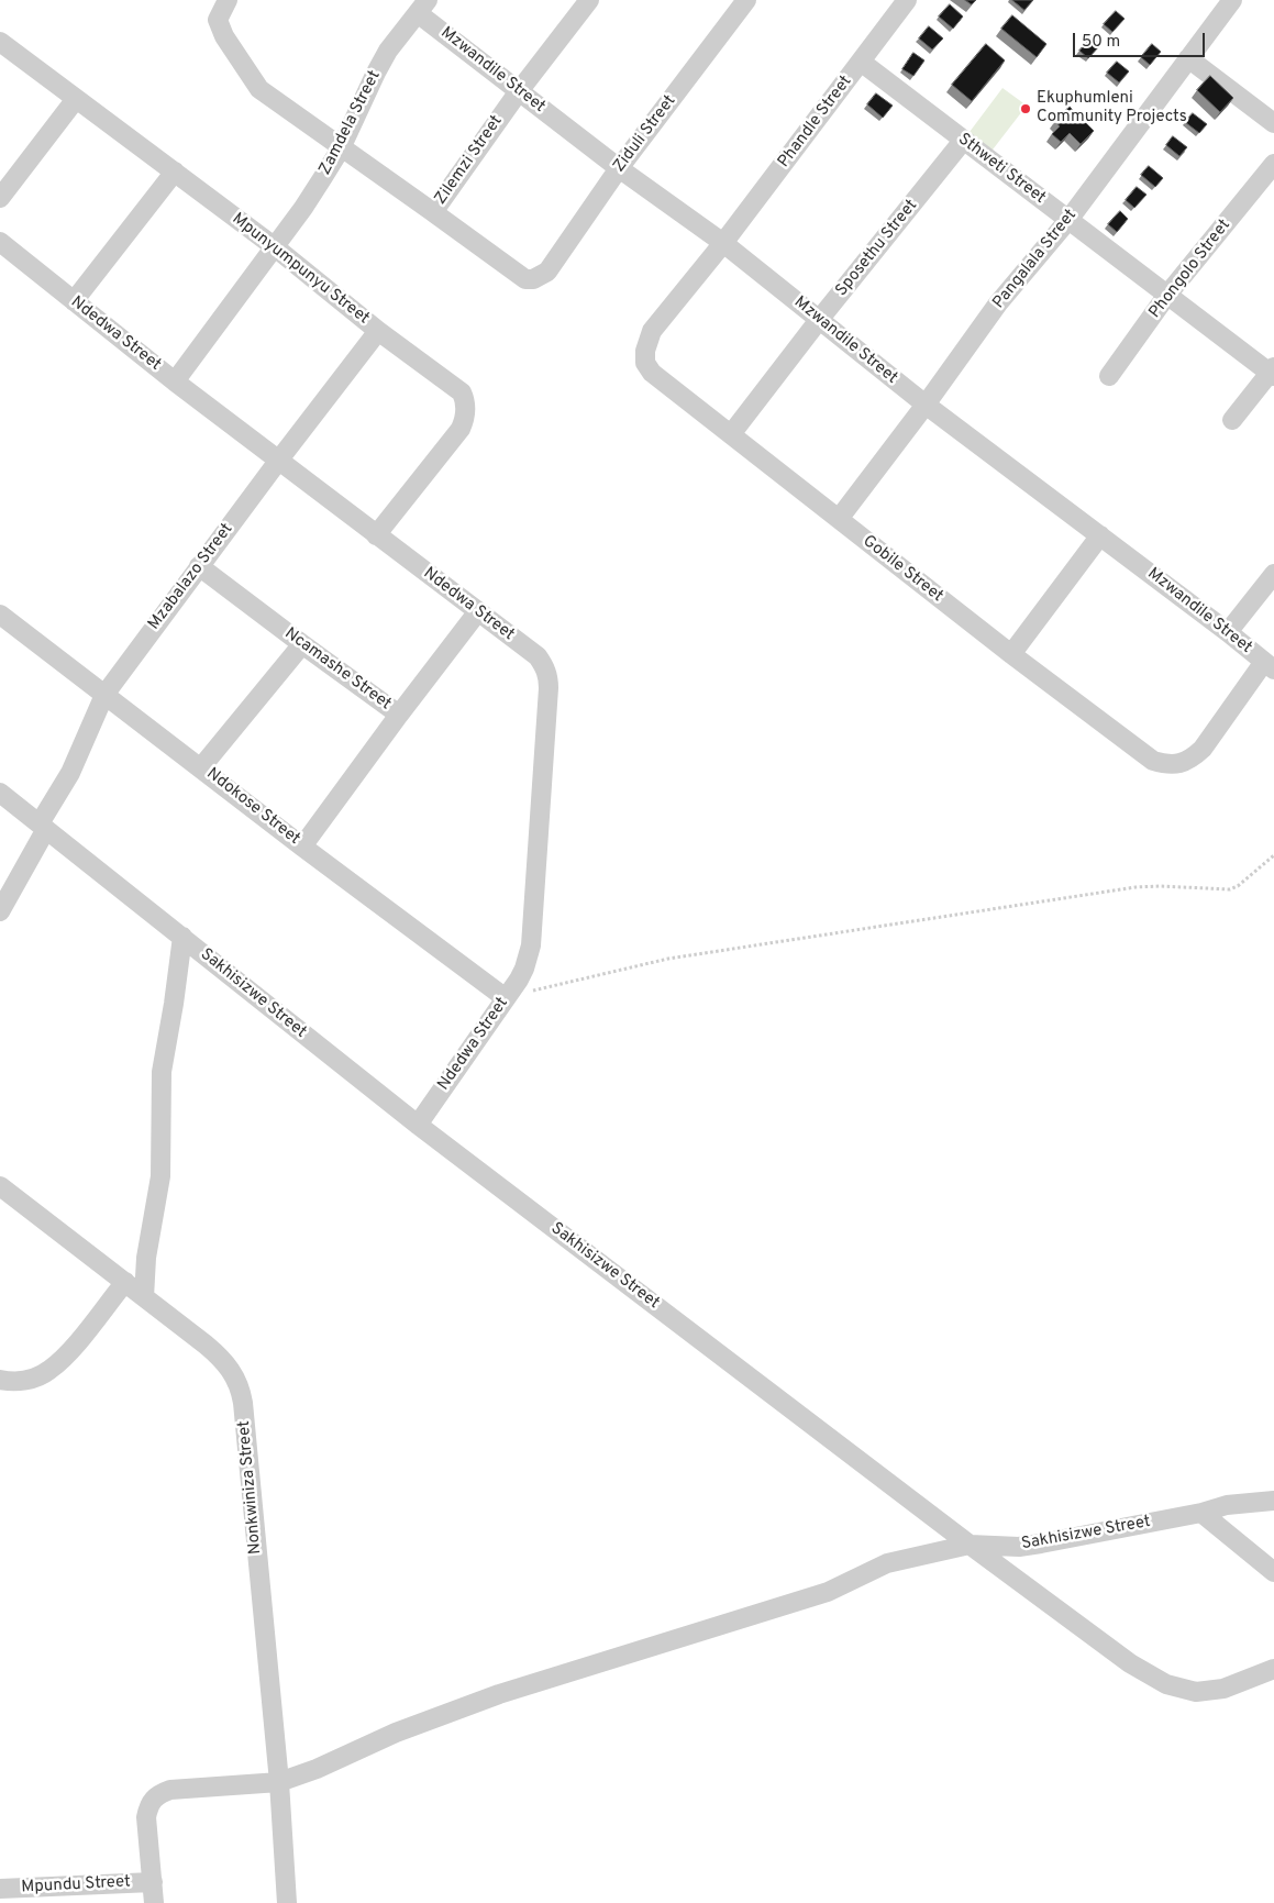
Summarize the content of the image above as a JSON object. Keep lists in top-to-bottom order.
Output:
{
  "streets": {
    "street": [
      "Mzwandile Street",
      "Phandle Street",
      "Zamdela Street",
      "Ziduli Street",
      "Zilemzi Street",
      "Sthweti Street",
      "Sposethu Street",
      "Pangalala Street",
      "Mpunyumpunyu Street",
      "Phongolo Street",
      "Ndedwa Street",
      "Gobile Street",
      "Mzabalazo Street",
      "Ncamashe Street",
      "Ndokose Street",
      "Sakhisizwe Street",
      "Nonkwiniza Street",
      "Mpundu Street"
    ]
  },
  "crossings": [
    ["Mzwandile Street", "Phandle Street"],
    ["Mzwandile Street", "Zamdela Street"],
    ["Mzwandile Street", "Ziduli Street"],
    ["Mzwandile Street", "Zilemzi Street"],
    ["Mzwandile Street", "Sposethu Street"],
    ["Mzwandile Street", "Pangalala Street"],
    ["Mzwandile Street", "Gobile Street"],
    ["Phandle Street", "Sthweti Street"],
    ["Phandle Street", "Gobile Street"],
    ["Zamdela Street", "Mpunyumpunyu Street"],
    ["Zamdela Street", "Ndedwa Street"],
    ["Ziduli Street", "Zilemzi Street"],
    ["Sthweti Street", "Sposethu Street"],
    ["Sthweti Street", "Pangalala Street"],
    ["Sthweti Street", "Phongolo Street"],
    ["Sposethu Street", "Gobile Street"],
    ["Pangalala Street", "Gobile Street"],
    ["Mpunyumpunyu Street", "Ndedwa Street"],
    ["Mpunyumpunyu Street", "Mzabalazo Street"],
    ["Ndedwa Street", "Mzabalazo Street"],
    ["Ndedwa Street", "Ncamashe Street"],
    ["Ndedwa Street", "Ndokose Street"],
    ["Ndedwa Street", "Sakhisizwe Street"],
    ["Mzabalazo Street", "Ncamashe Street"],
    ["Mzabalazo Street", "Ndokose Street"],
    ["Mzabalazo Street", "Sakhisizwe Street"]
  ],
  "places": ["Ekuphumleni Community Projects"],
  "scale_bar": "50 m"
}
